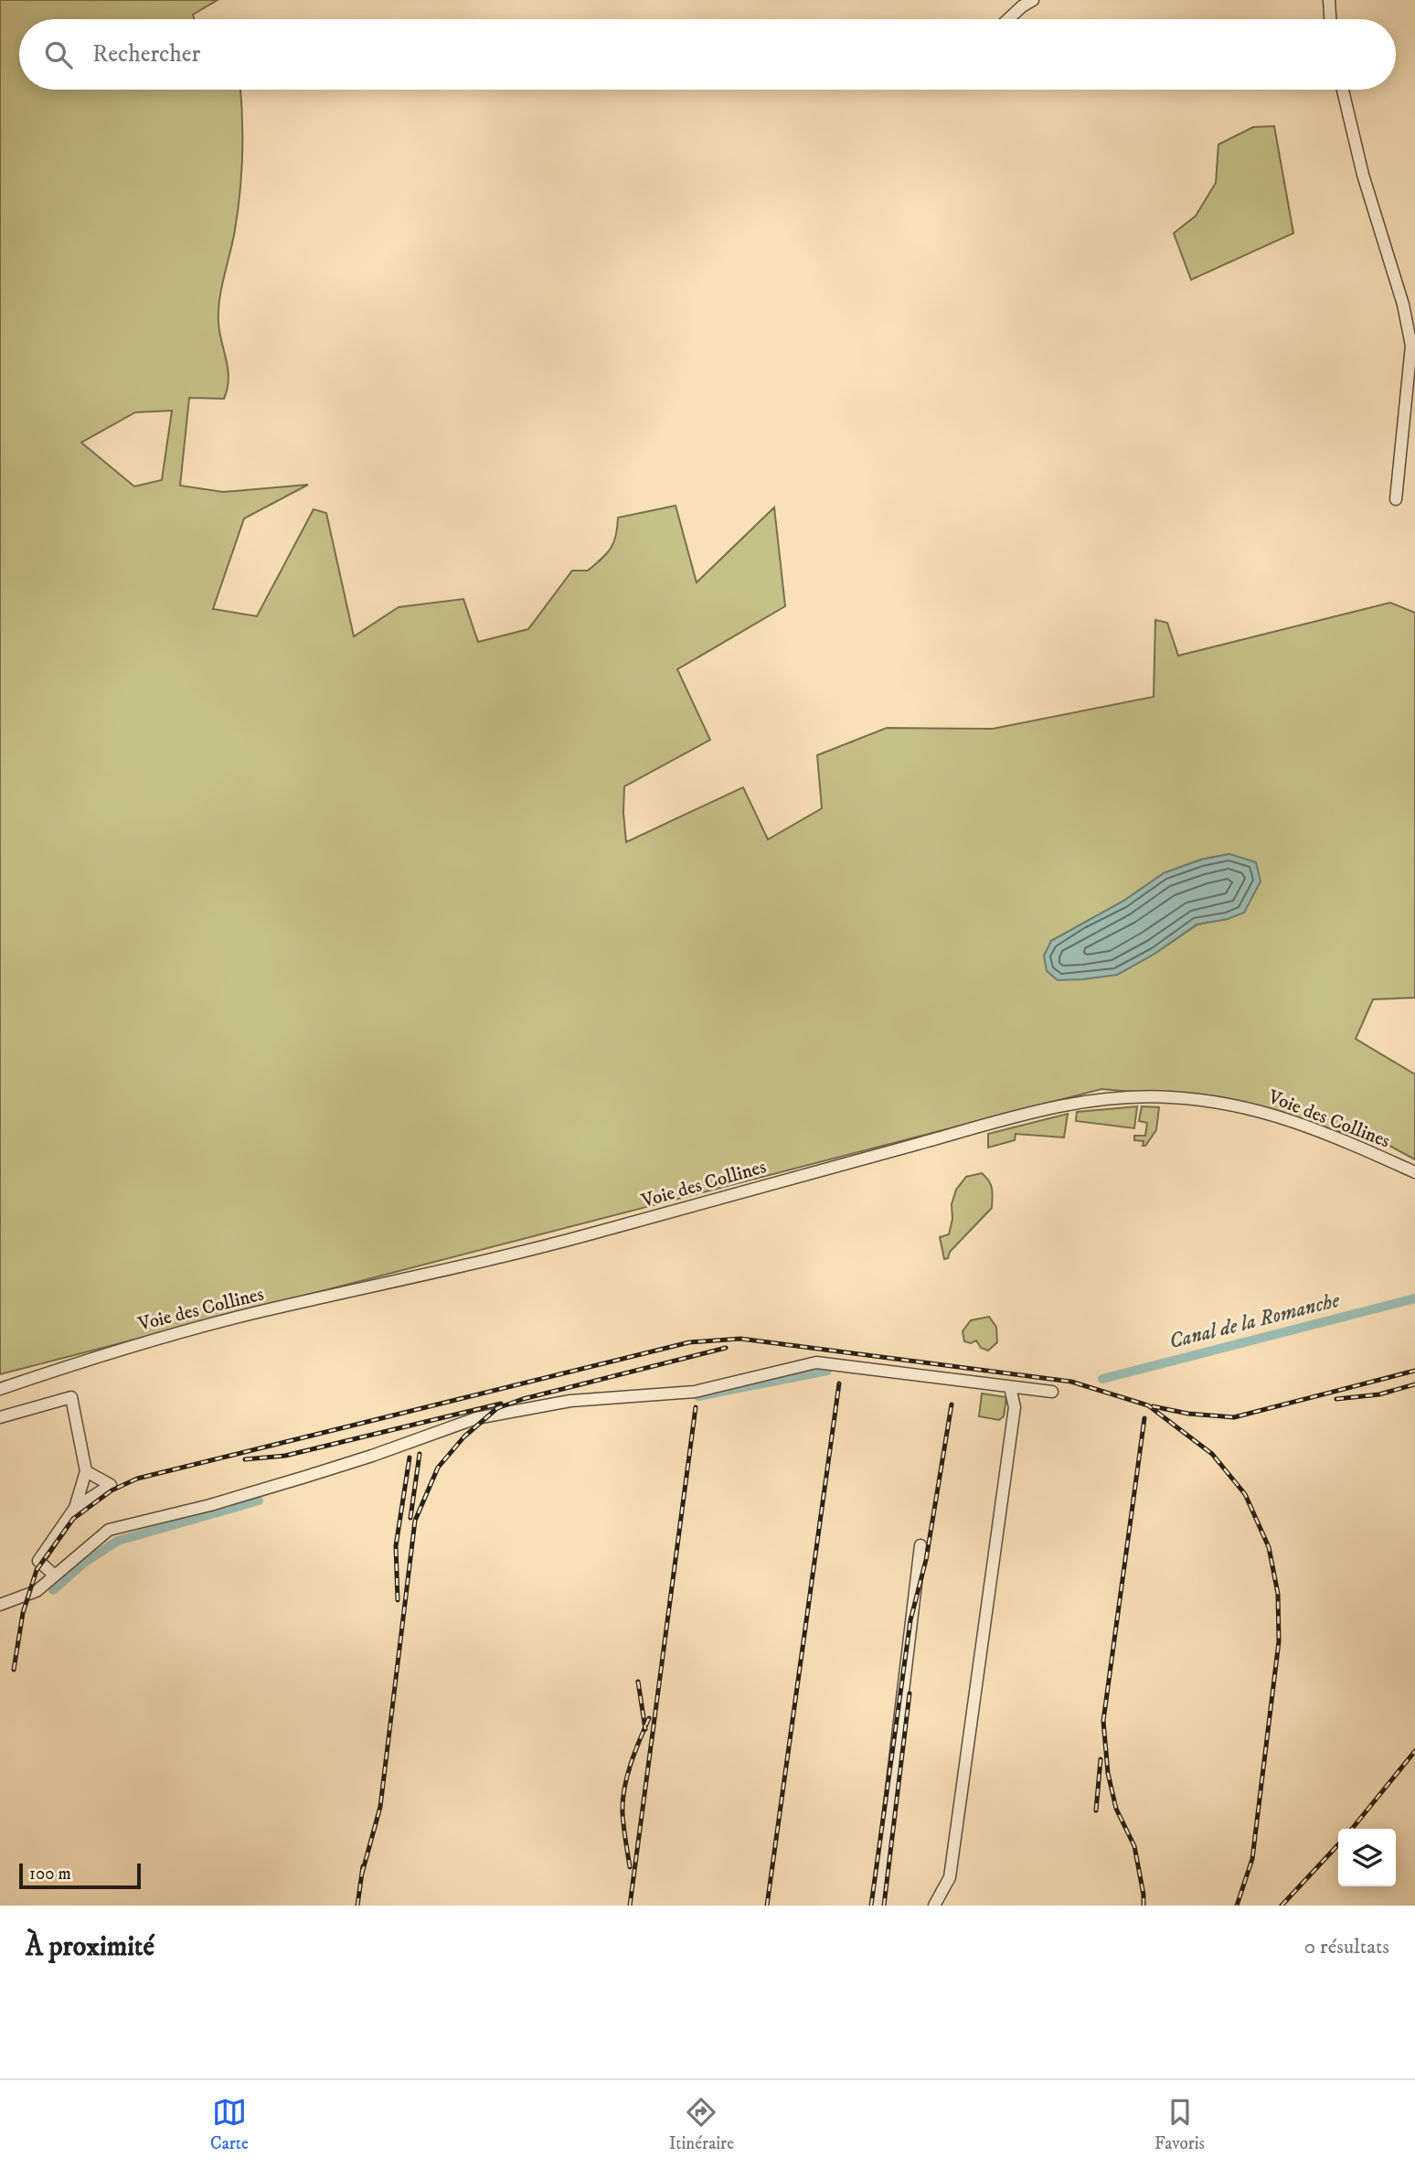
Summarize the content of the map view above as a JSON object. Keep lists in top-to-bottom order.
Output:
{
  "streets": {
    "street": ["Voie des Collines"]
  },
  "water": ["Canal de la Romanche"],
  "scale_bar": "100 m",
  "page": {
    "search": "Rechercher",
    "scale": "100 m",
    "heading": ["À proximité", "0 résultats"],
    "nav": ["Carte", "Itinéraire", "Favoris"]
  }
}
